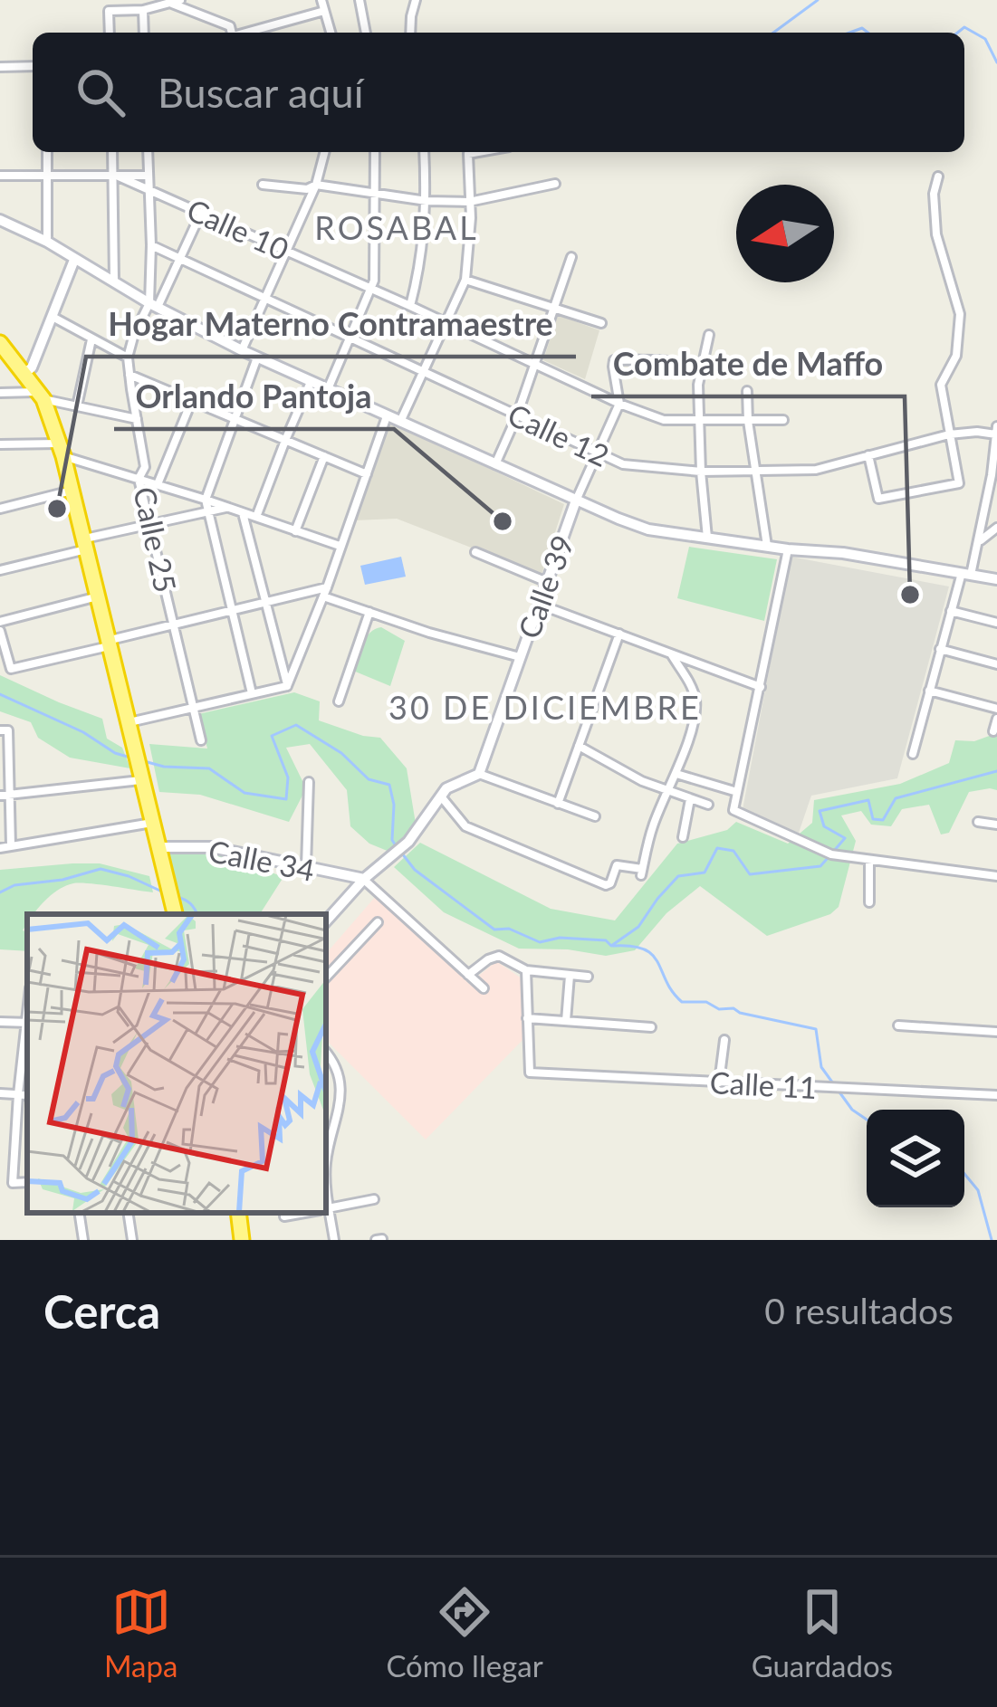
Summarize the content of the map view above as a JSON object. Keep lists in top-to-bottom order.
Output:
{
  "streets": {
    "main road": ["Calle 39", "Calle 34"],
    "street": [
      "Calle 10",
      "Calle 12",
      "Calle 25",
      "Calle 11"
    ]
  },
  "crossings": [
    ["Calle 10", "Calle 25"],
    ["Calle 10", "Calle 39"],
    ["Calle 12", "Calle 25"],
    ["Calle 12", "Calle 39"]
  ],
  "districts": ["ROSABAL", "30 DE DICIEMBRE"],
  "places": ["Hogar Materno Contramaestre", "Orlando Pantoja", "Combate de Maffo"],
  "north": "left",
  "page": {
    "search": "Buscar aquí",
    "heading": ["Cerca", "0 resultados"],
    "nav": ["Mapa", "Cómo llegar", "Guardados"]
  }
}
